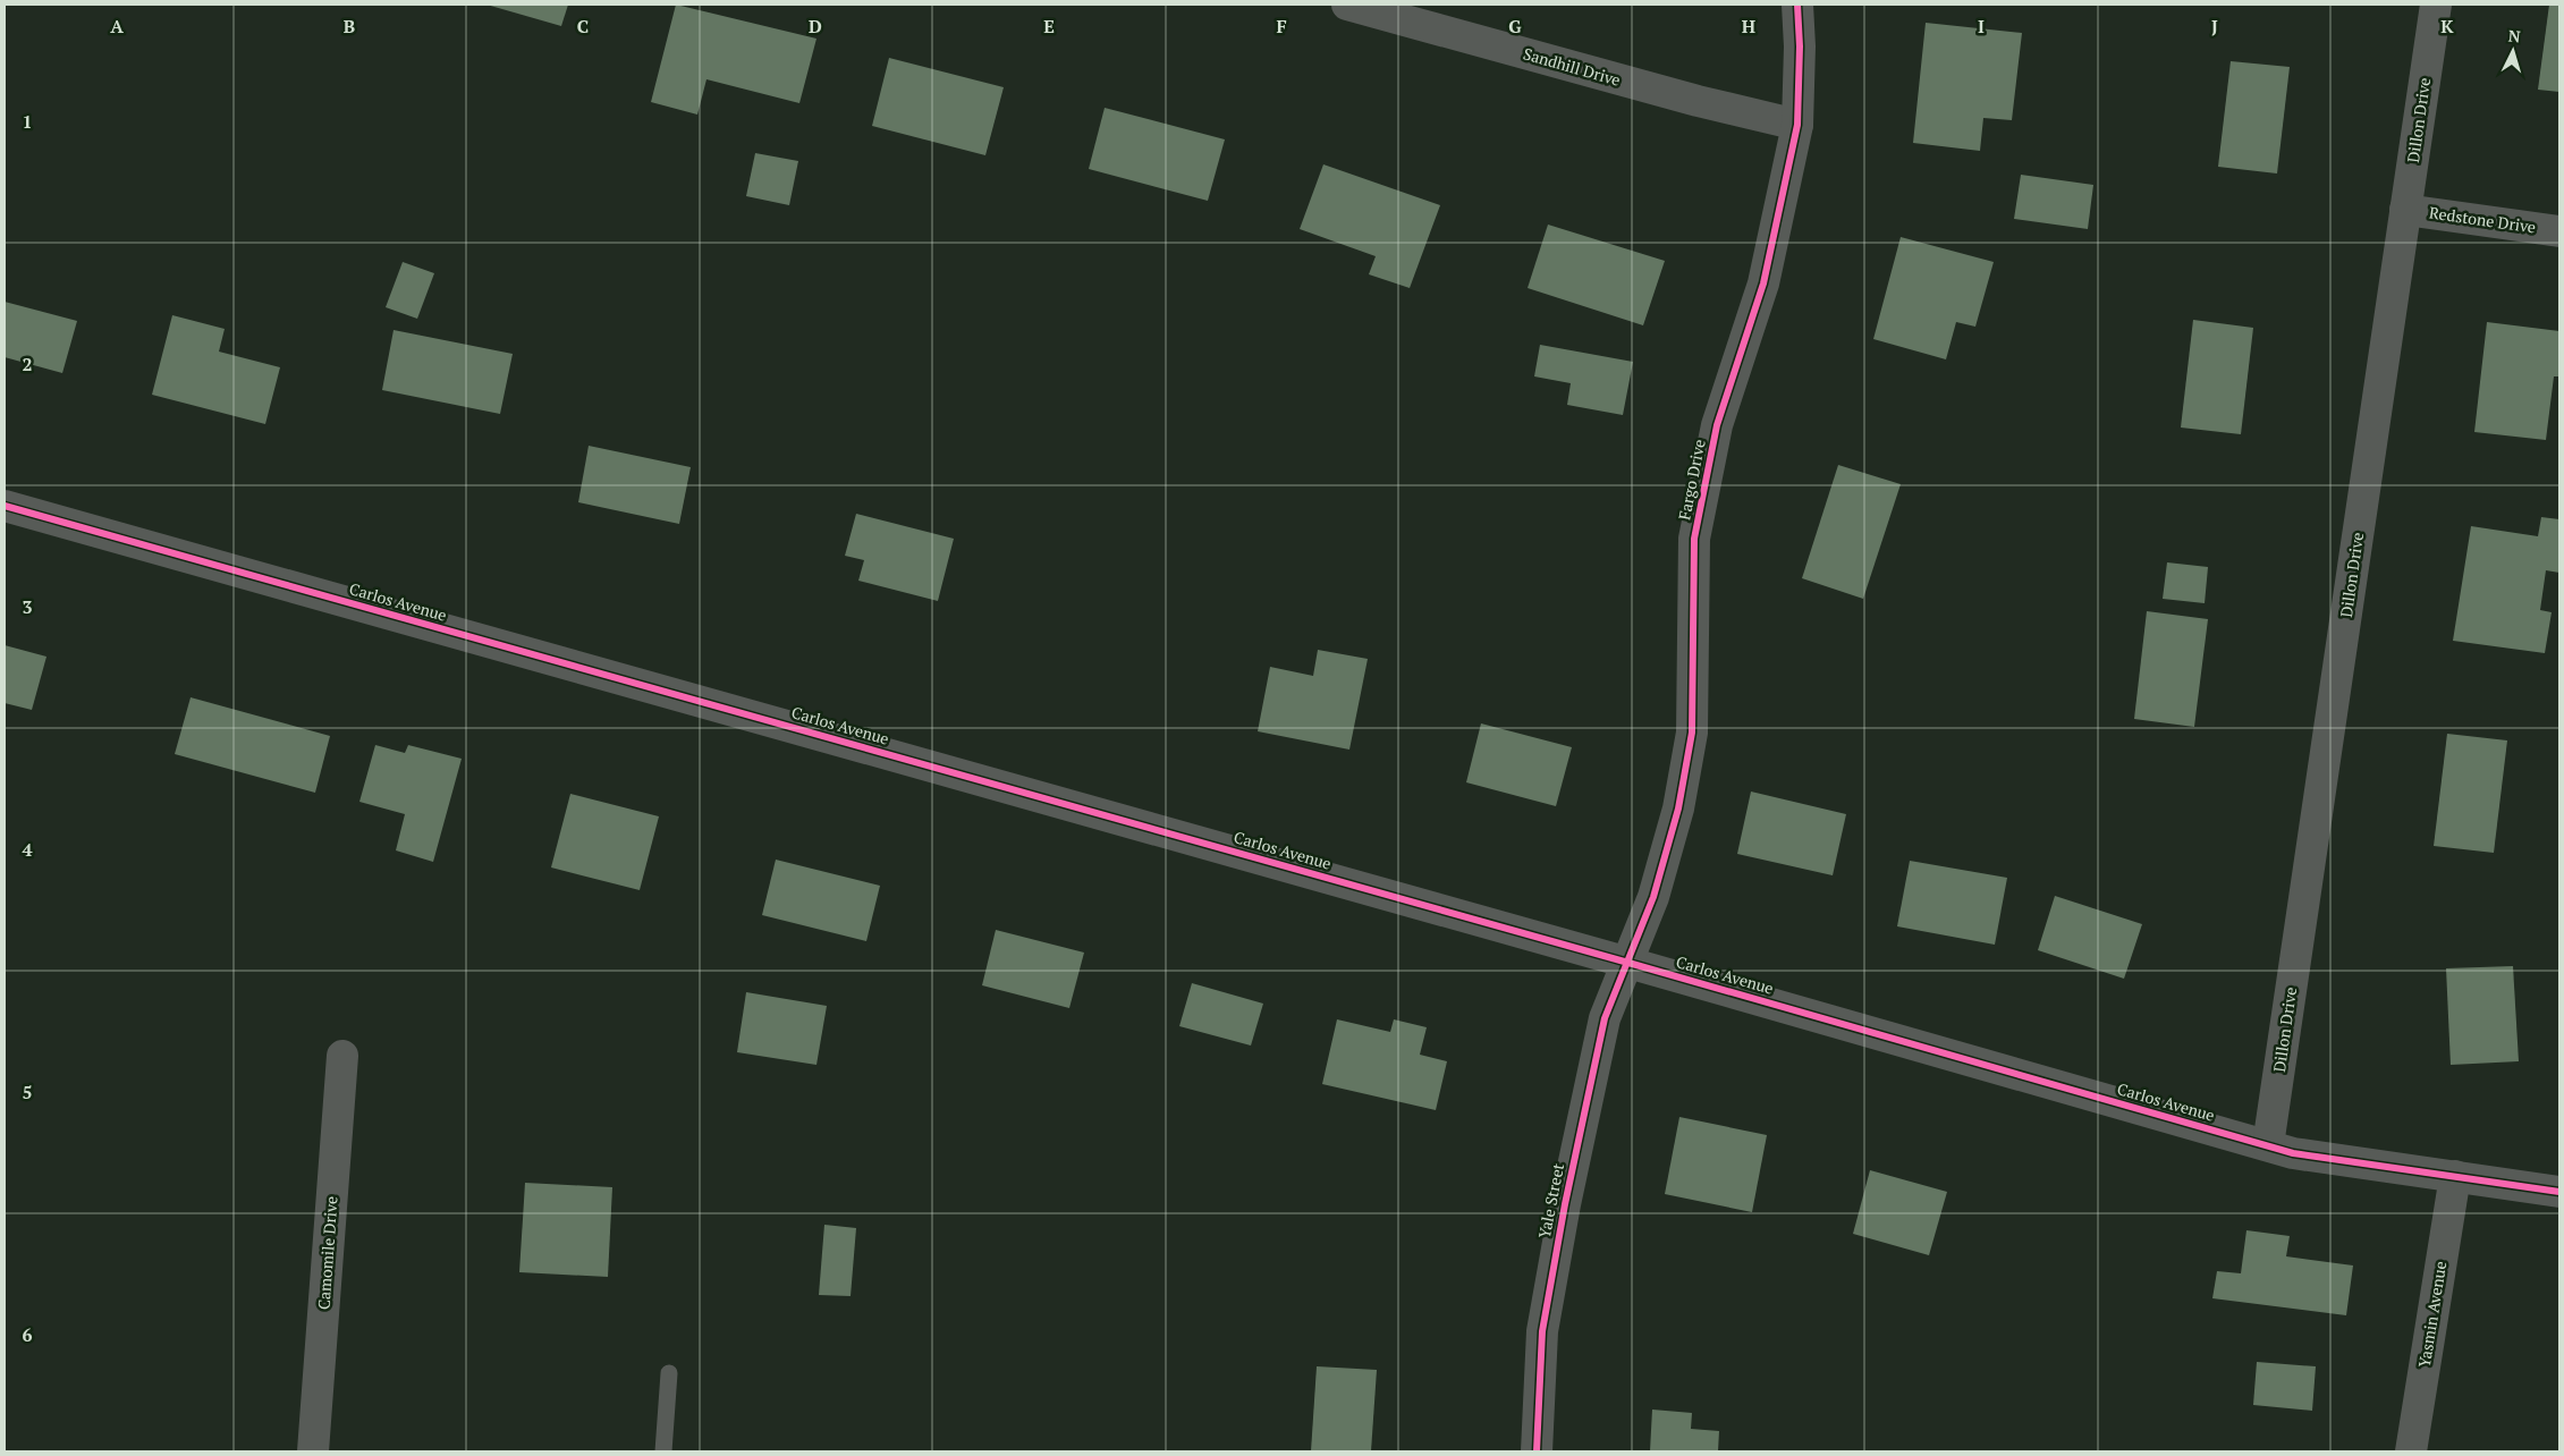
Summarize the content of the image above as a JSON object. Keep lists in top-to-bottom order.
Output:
{
  "streets": {
    "street": [
      "Sandhill Drive",
      "Dillon Drive",
      "Redstone Drive",
      "Fargo Drive",
      "Carlos Avenue",
      "Yale Street",
      "Camomile Drive",
      "Yasmin Avenue"
    ]
  },
  "crossings": [
    ["Sandhill Drive", "Fargo Drive"],
    ["Dillon Drive", "Redstone Drive"],
    ["Dillon Drive", "Carlos Avenue"],
    ["Fargo Drive", "Carlos Avenue"],
    ["Fargo Drive", "Yale Street"],
    ["Carlos Avenue", "Yale Street"],
    ["Carlos Avenue", "Yasmin Avenue"]
  ],
  "north": "top",
  "grid": {
    "columns": [
      "A",
      "B",
      "C",
      "D",
      "E",
      "F",
      "G",
      "H",
      "I",
      "J",
      "K"
    ],
    "rows": [
      "1",
      "2",
      "3",
      "4",
      "5",
      "6"
    ]
  }
}
